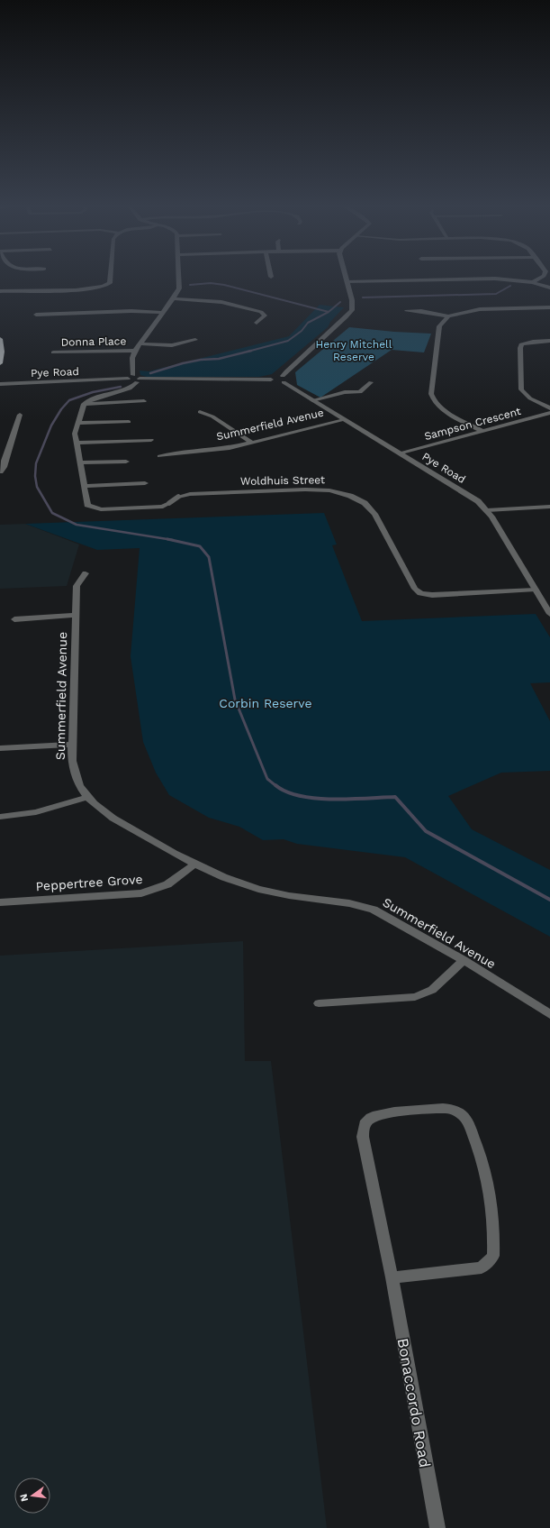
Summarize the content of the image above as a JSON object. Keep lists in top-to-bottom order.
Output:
{
  "streets": {
    "street": [
      "Donna Place",
      "Pye Road",
      "Sampson Crescent",
      "Summerfield Avenue",
      "Woldhuis Street",
      "Peppertree Grove",
      "Bonaccordo Road"
    ]
  },
  "crossings": [
    ["Pye Road", "Sampson Crescent"],
    ["Pye Road", "Summerfield Avenue"],
    ["Pye Road", "Woldhuis Street"],
    ["Summerfield Avenue", "Peppertree Grove"]
  ],
  "parks": ["Henry Mitchell Reserve", "Corbin Reserve"],
  "north": "left"
}
